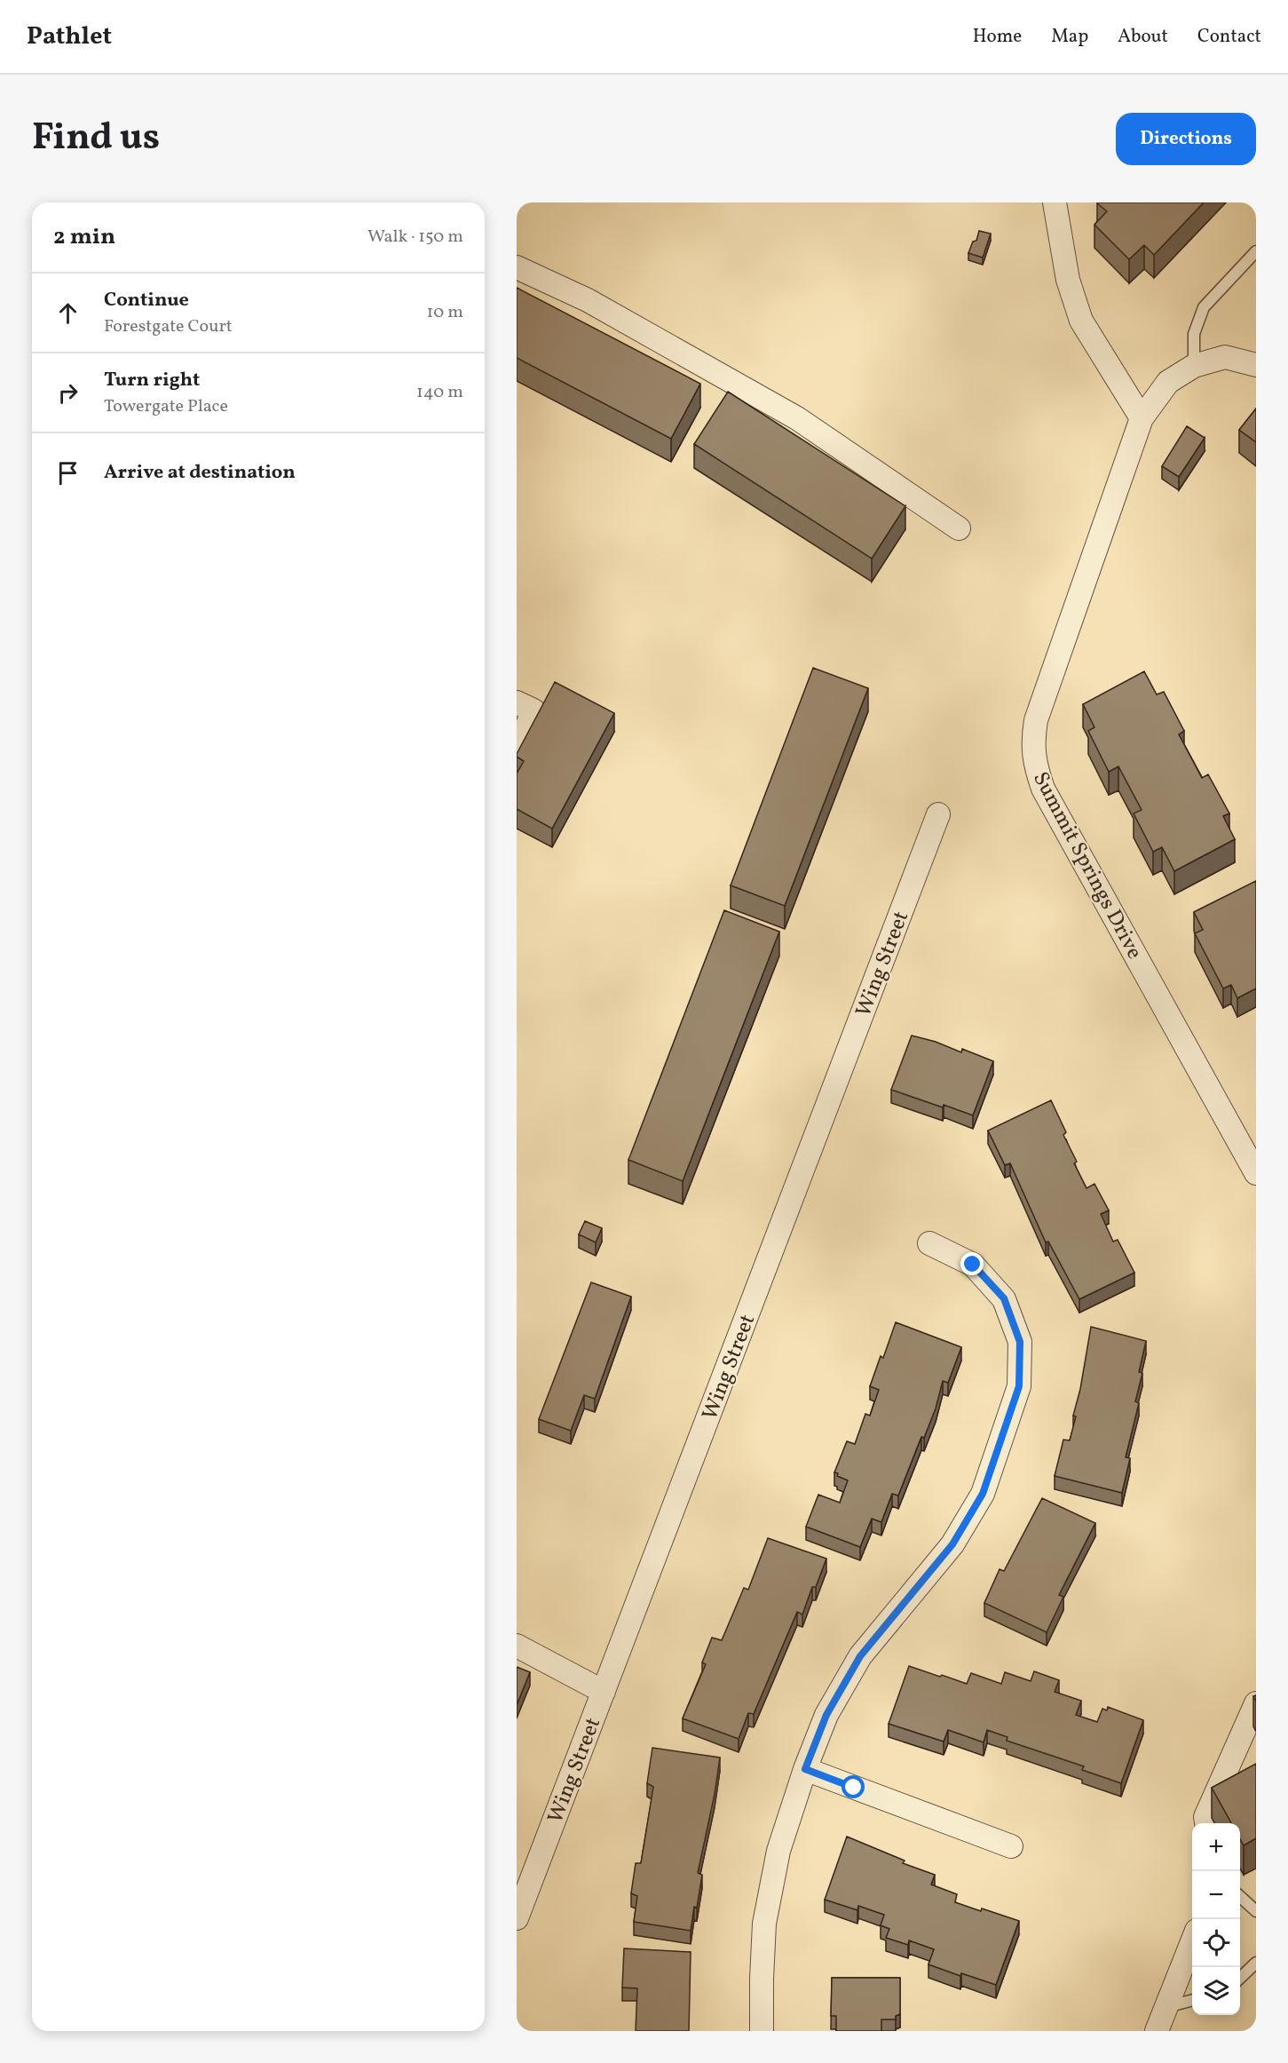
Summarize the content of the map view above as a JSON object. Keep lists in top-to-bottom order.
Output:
{
  "streets": {
    "street": ["Summit Springs Drive", "Wing Street"]
  },
  "page": {
    "header": "Pathlet",
    "nav": [
      "Home",
      "Map",
      "About",
      "Contact"
    ],
    "title": "Find us",
    "buttons": "Directions",
    "heading": ["2 min", "Walk · 150 m"],
    "list": [
      ["Continue", "Forestgate Court", "10 m"],
      ["Turn right", "Towergate Place", "140 m"],
      "Arrive at destination"
    ],
    "map_buttons": ["+", "−"]
  }
}
